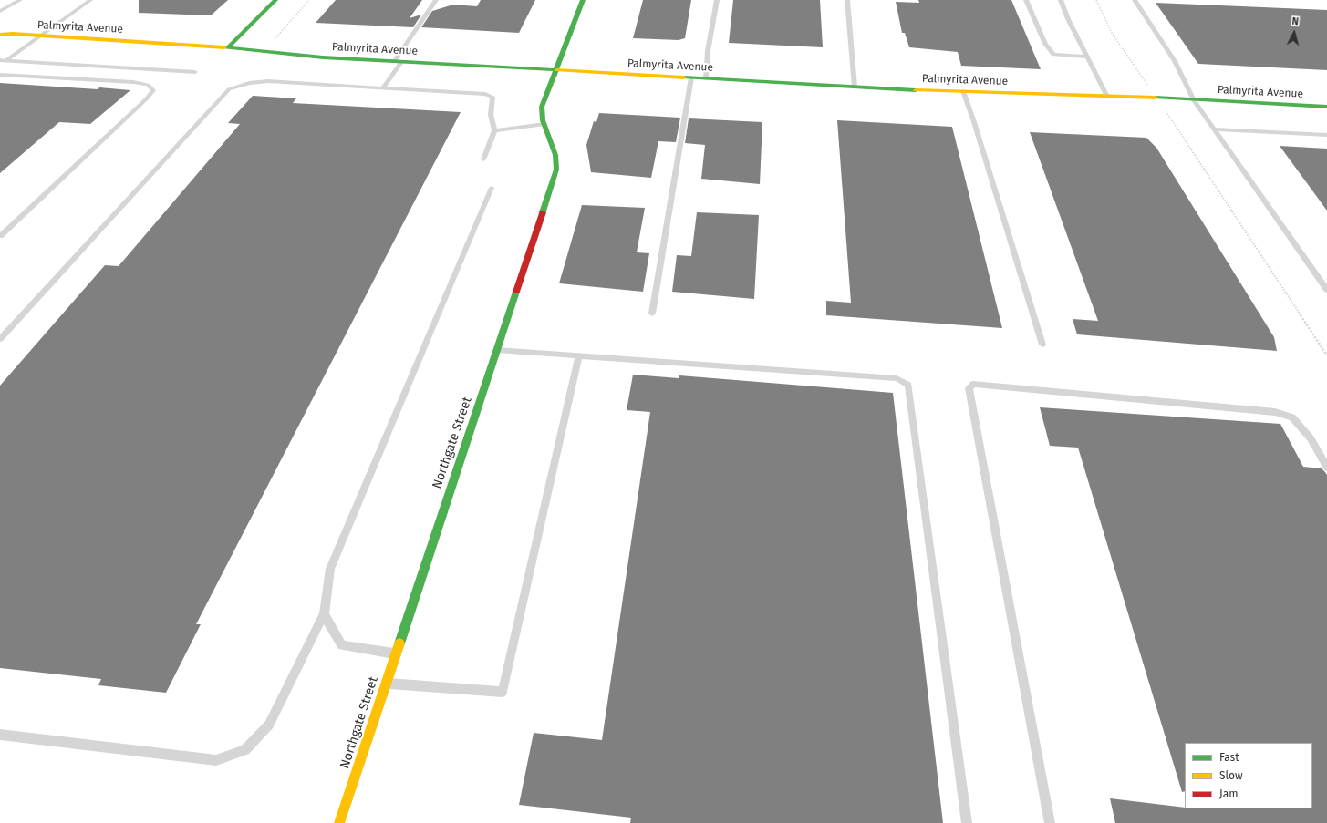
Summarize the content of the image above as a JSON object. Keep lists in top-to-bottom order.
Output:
{
  "streets": {
    "street": ["Palmyrita Avenue", "Northgate Street"]
  },
  "crossings": [
    ["Palmyrita Avenue", "Northgate Street"]
  ],
  "legend": ["Fast", "Slow", "Jam"],
  "north": "top"
}
